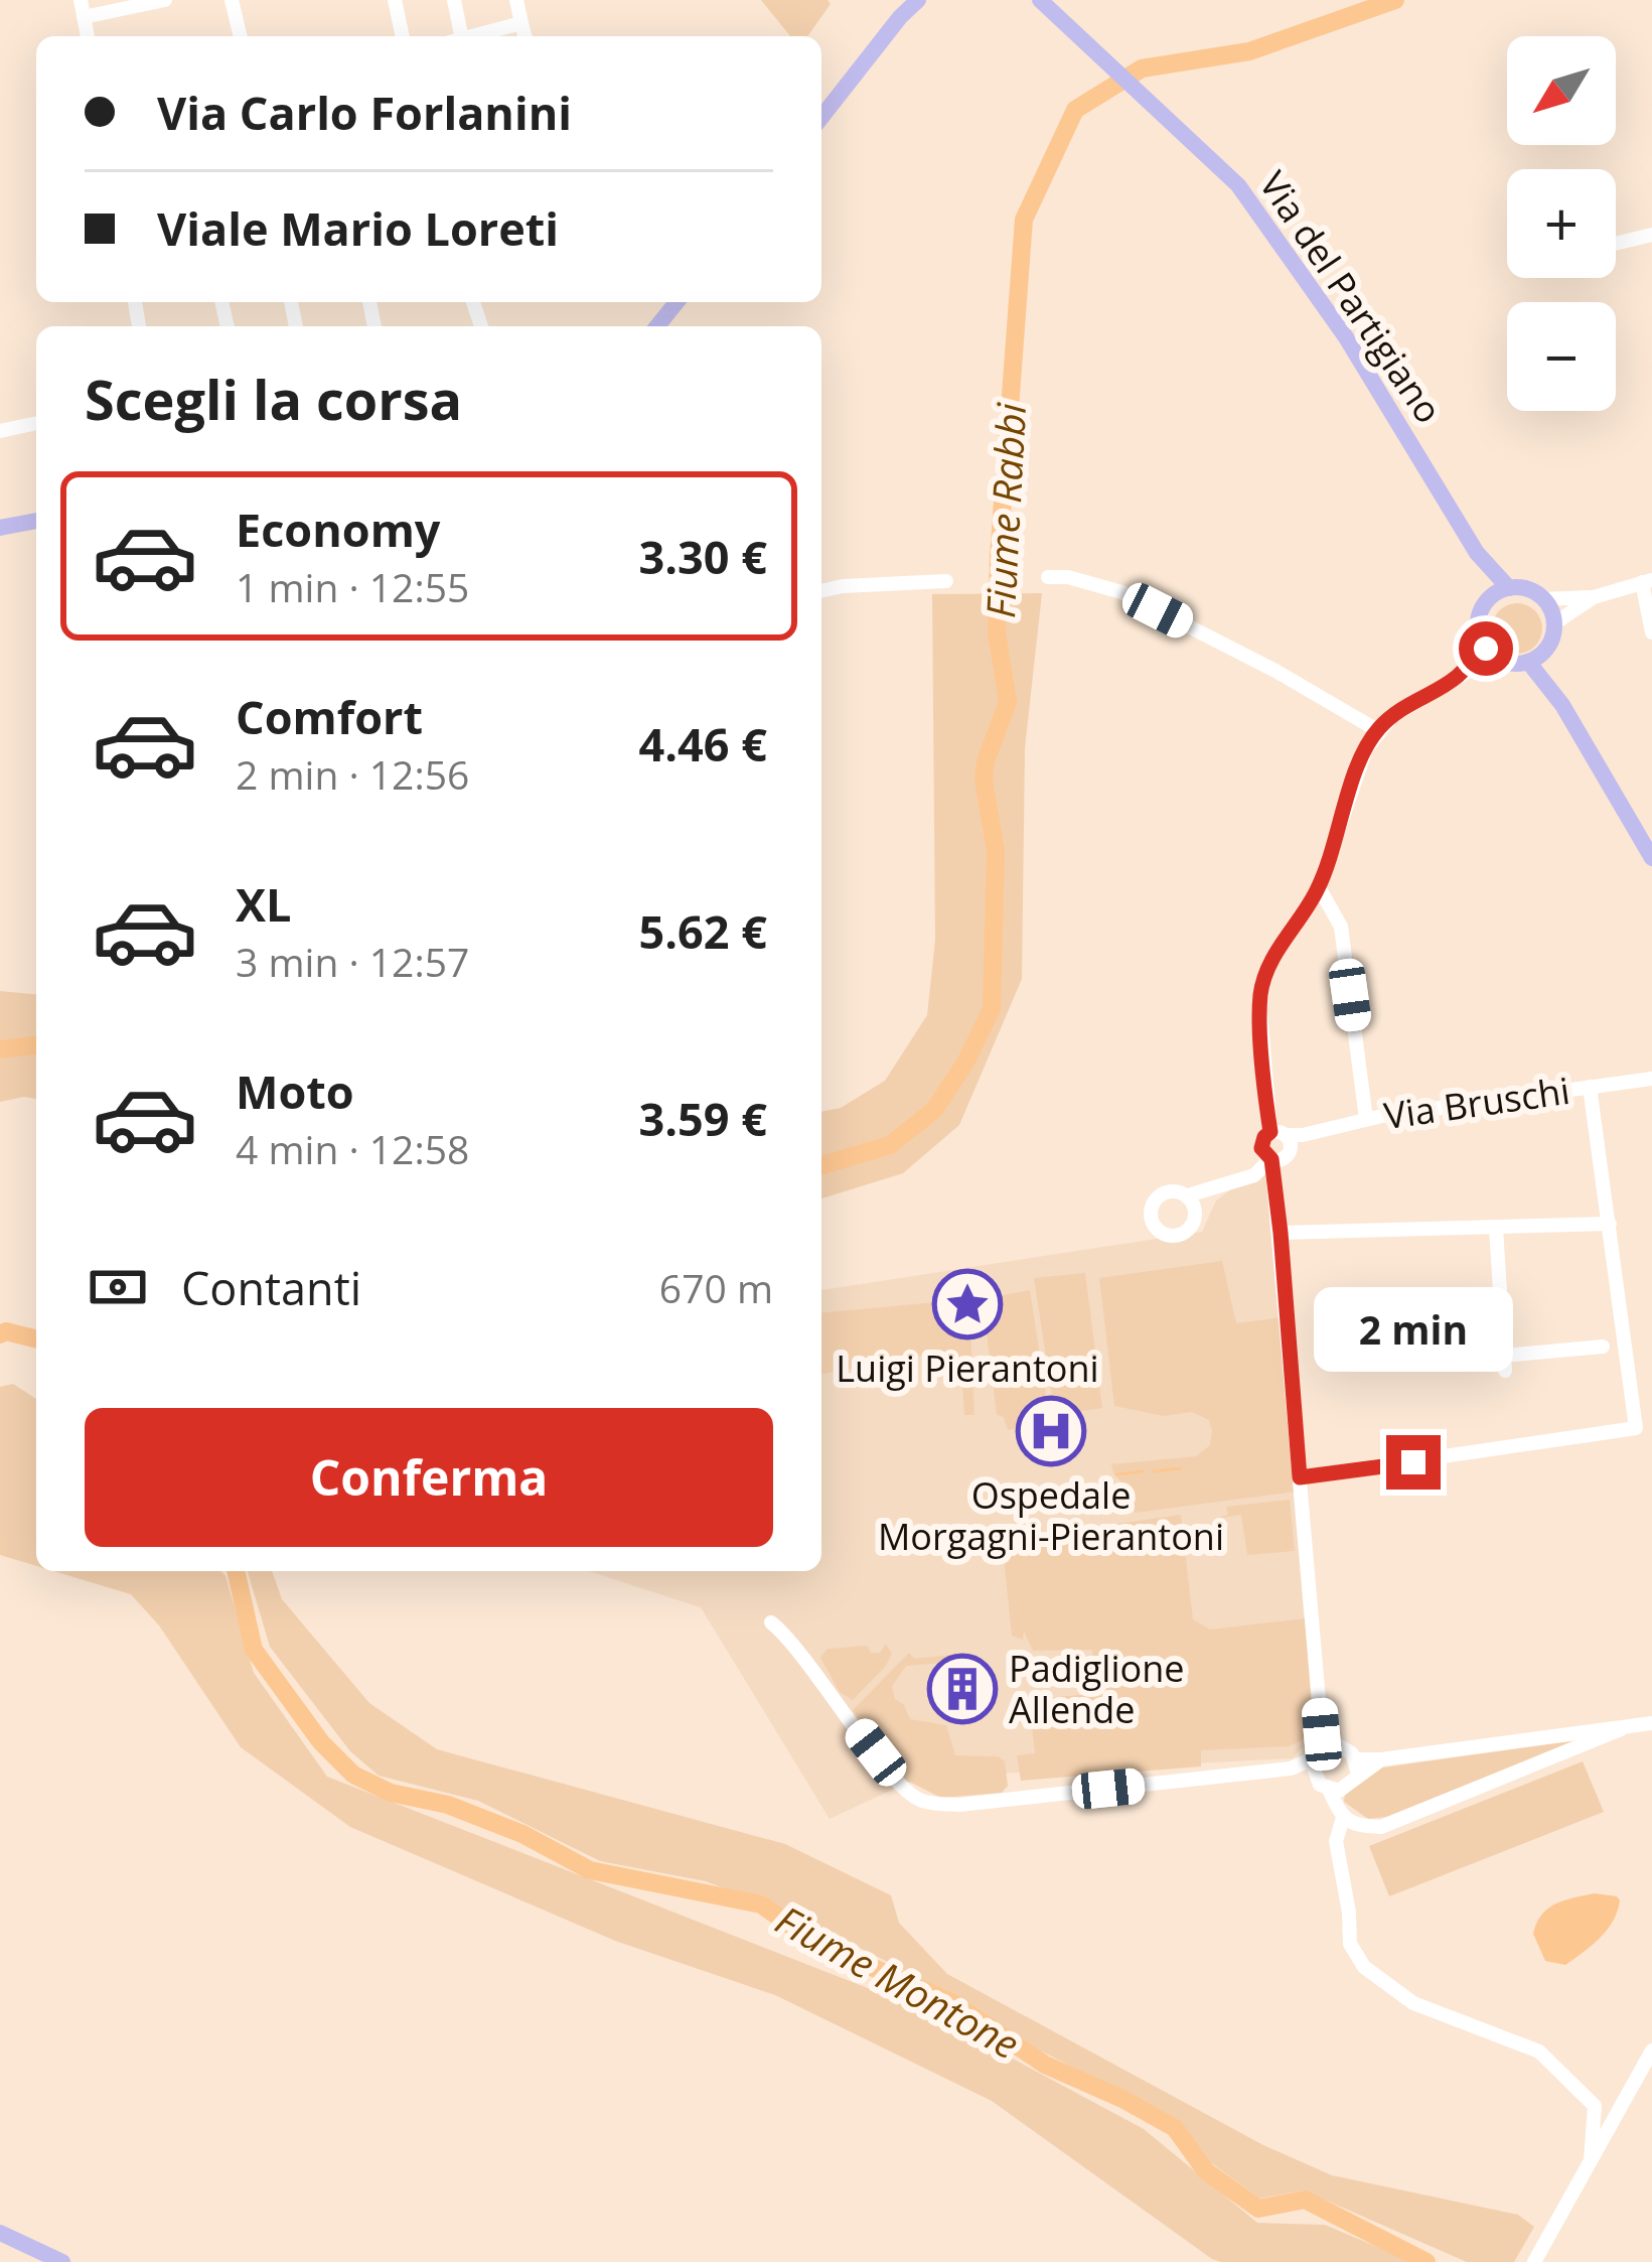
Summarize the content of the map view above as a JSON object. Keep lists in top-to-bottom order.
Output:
{
  "streets": {
    "main road": ["Via del Partigiano"],
    "street": ["Via Bruschi"]
  },
  "water": ["Fiume Rabbi", "Fiume Montone"],
  "places": {
    "place": ["Luigi Pierantoni"],
    "hospital": ["Ospedale Morgagni-Pierantoni"],
    "building": ["Padiglione Allende"]
  },
  "north": "bottom left",
  "page": {
    "map_buttons": ["+", "−"],
    "banner": ["Via Carlo Forlanini", "Viale Mario Loreti"],
    "heading": "Scegli la corsa",
    "list": [
      {
        "name": "Economy",
        "note": "1 min · 12:55",
        "value": "3.30 €"
      },
      {
        "name": "Comfort",
        "note": "2 min · 12:56",
        "value": "4.46 €"
      },
      {
        "name": "XL",
        "note": "3 min · 12:57",
        "value": "5.62 €"
      },
      {
        "name": "Moto",
        "note": "4 min · 12:58",
        "value": "3.59 €"
      }
    ],
    "pay": ["Contanti", "670 m"],
    "bubble": "2 min",
    "buttons": "Conferma"
  }
}
